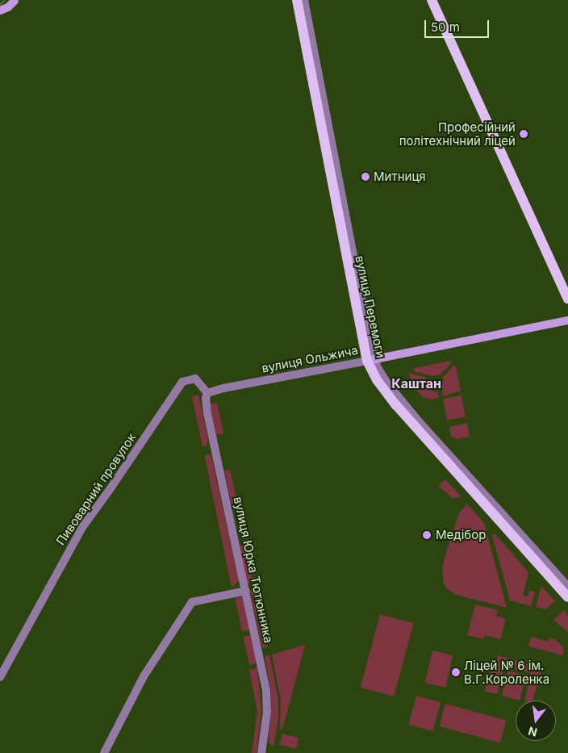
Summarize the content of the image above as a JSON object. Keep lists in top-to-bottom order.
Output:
{
  "streets": {
    "main road": ["вулиця Перемоги"],
    "street": ["вулиця Ольжича", "Пивоварний провулок", "вулиця Юрка Тютюнника"]
  },
  "crossings": [
    ["вулиця Перемоги", "вулиця Ольжича"],
    ["вулиця Ольжича", "Пивоварний провулок"],
    ["вулиця Ольжича", "вулиця Юрка Тютюнника"],
    ["Пивоварний провулок", "вулиця Юрка Тютюнника"]
  ],
  "districts": ["Каштан"],
  "places": [
    "Професійний політехнічний ліцей",
    "Митниця",
    "Медібор",
    "Ліцей № 6 ім. В.Г.Короленка"
  ],
  "scale_bar": "50 m",
  "north": "bottom"
}
